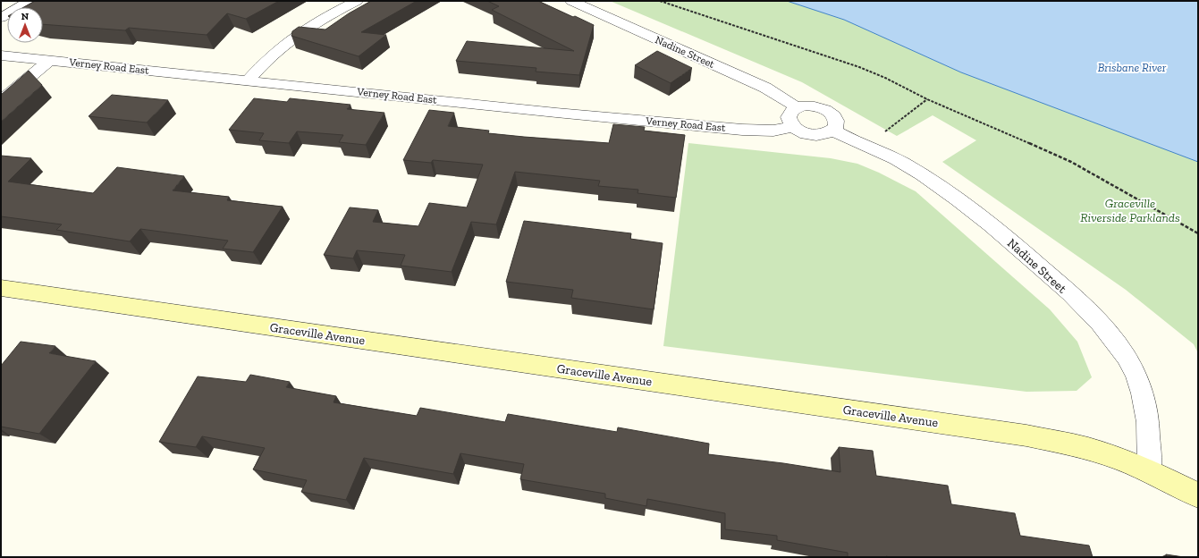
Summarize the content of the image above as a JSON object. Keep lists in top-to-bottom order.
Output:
{
  "streets": {
    "main road": ["Graceville Avenue"],
    "street": ["Nadine Street", "Verney Road East"]
  },
  "crossings": [
    ["Nadine Street", "Verney Road East"],
    ["Nadine Street", "Graceville Avenue"]
  ],
  "water": ["Brisbane River"],
  "parks": ["Graceville Riverside Parklands"],
  "north": "top"
}
